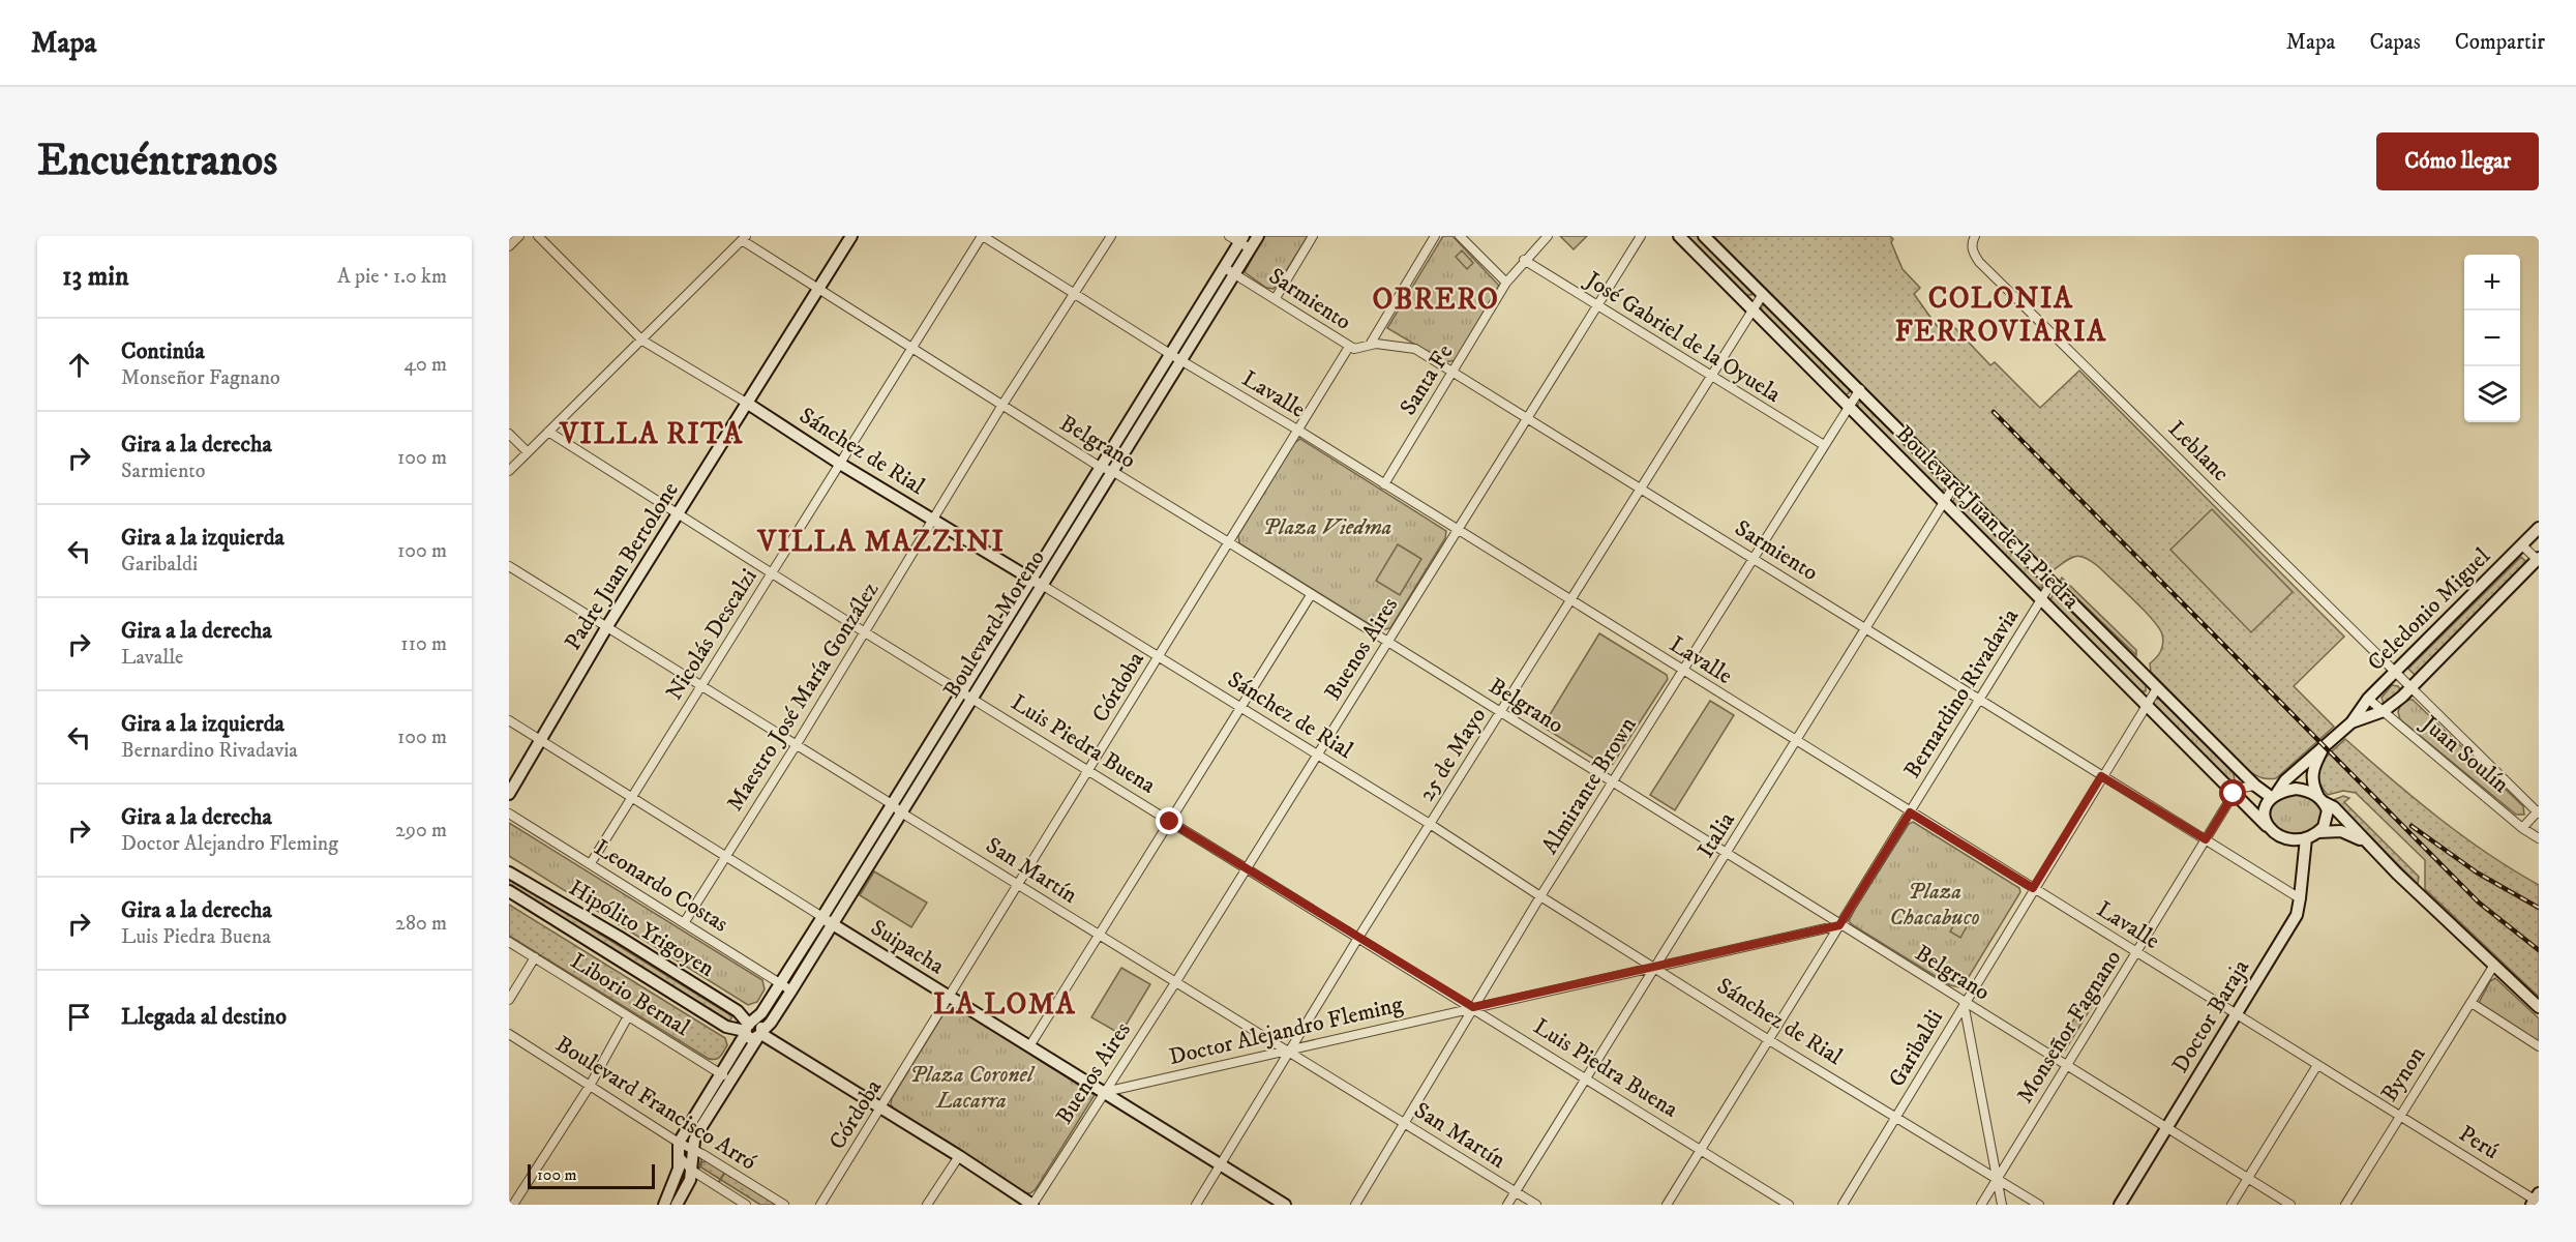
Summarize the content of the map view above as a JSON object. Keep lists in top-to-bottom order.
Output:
{
  "streets": {
    "main road": [
      "Sánchez de Rial",
      "Boulevard Juan de la Piedra",
      "Padre Juan Bertolone",
      "Celedonio Miguel",
      "Boulevard Moreno",
      "Hipólito Yrigoyen",
      "Suipacha",
      "Doctor Baraja"
    ],
    "street": [
      "Sarmiento",
      "José Gabriel de la Oyuela",
      "Santa Fe",
      "Lavalle",
      "Belgrano",
      "Leblanc",
      "Nicolás Descalzi",
      "Buenos Aires",
      "Córdoba",
      "Bernardino Rivadavia",
      "Maestro José María González",
      "Luis Piedra Buena",
      "25 de Mayo",
      "Juan Soulín",
      "Almirante Brown",
      "Italia",
      "San Martín",
      "Leonardo Costas",
      "Liborio Bernal",
      "Monseñor Fagnano",
      "Doctor Alejandro Fleming",
      "Garibaldi",
      "Bynon",
      "Boulevard Francisco Arró",
      "Perú"
    ]
  },
  "crossings": [
    ["Sarmiento", "Santa Fe"],
    ["Sarmiento", "Boulevard Moreno"],
    ["Sarmiento", "Buenos Aires"],
    ["Sarmiento", "Córdoba"],
    ["Sarmiento", "Bernardino Rivadavia"],
    ["Sarmiento", "25 de Mayo"],
    ["Sarmiento", "Almirante Brown"],
    ["Sarmiento", "Italia"],
    ["Sarmiento", "Doctor Baraja"],
    ["Sarmiento", "Monseñor Fagnano"],
    ["Sarmiento", "Garibaldi"],
    ["José Gabriel de la Oyuela", "Santa Fe"],
    ["José Gabriel de la Oyuela", "Buenos Aires"],
    ["José Gabriel de la Oyuela", "25 de Mayo"],
    ["José Gabriel de la Oyuela", "Almirante Brown"],
    ["Santa Fe", "Lavalle"],
    ["Lavalle", "Boulevard Moreno"],
    ["Lavalle", "Nicolás Descalzi"],
    ["Lavalle", "Buenos Aires"],
    ["Lavalle", "Córdoba"],
    ["Lavalle", "Bernardino Rivadavia"],
    ["Lavalle", "Maestro José María González"],
    ["Lavalle", "25 de Mayo"],
    ["Lavalle", "Almirante Brown"],
    ["Lavalle", "Italia"],
    ["Lavalle", "Doctor Baraja"],
    ["Lavalle", "Monseñor Fagnano"],
    ["Lavalle", "Garibaldi"],
    ["Lavalle", "Bynon"],
    ["Lavalle", "Perú"],
    ["Belgrano", "Padre Juan Bertolone"],
    ["Belgrano", "Boulevard Moreno"],
    ["Belgrano", "Nicolás Descalzi"],
    ["Belgrano", "Buenos Aires"],
    ["Belgrano", "Córdoba"],
    ["Belgrano", "Bernardino Rivadavia"],
    ["Belgrano", "Maestro José María González"],
    ["Belgrano", "25 de Mayo"],
    ["Belgrano", "Almirante Brown"],
    ["Belgrano", "Italia"],
    ["Belgrano", "Doctor Baraja"],
    ["Belgrano", "Monseñor Fagnano"],
    ["Belgrano", "Doctor Alejandro Fleming"],
    ["Belgrano", "Garibaldi"],
    ["Sánchez de Rial", "Padre Juan Bertolone"],
    ["Sánchez de Rial", "Boulevard Moreno"],
    ["Sánchez de Rial", "Nicolás Descalzi"],
    ["Sánchez de Rial", "Buenos Aires"],
    ["Sánchez de Rial", "Córdoba"],
    ["Sánchez de Rial", "Bernardino Rivadavia"],
    ["Sánchez de Rial", "Maestro José María González"],
    ["Sánchez de Rial", "25 de Mayo"],
    ["Sánchez de Rial", "Almirante Brown"],
    ["Sánchez de Rial", "Italia"],
    ["Sánchez de Rial", "Monseñor Fagnano"],
    ["Sánchez de Rial", "Doctor Alejandro Fleming"],
    ["Sánchez de Rial", "Garibaldi"],
    ["Leblanc", "Celedonio Miguel"],
    ["Leblanc", "Juan Soulín"],
    ["Boulevard Juan de la Piedra", "Celedonio Miguel"],
    ["Boulevard Juan de la Piedra", "Bernardino Rivadavia"],
    ["Boulevard Juan de la Piedra", "25 de Mayo"],
    ["Boulevard Juan de la Piedra", "Almirante Brown"],
    ["Boulevard Juan de la Piedra", "Italia"],
    ["Boulevard Juan de la Piedra", "Doctor Baraja"],
    ["Boulevard Juan de la Piedra", "Monseñor Fagnano"],
    ["Boulevard Juan de la Piedra", "Garibaldi"],
    ["Padre Juan Bertolone", "Luis Piedra Buena"],
    ["Padre Juan Bertolone", "San Martín"],
    ["Padre Juan Bertolone", "Suipacha"],
    ["Celedonio Miguel", "Juan Soulín"],
    ["Celedonio Miguel", "Doctor Baraja"],
    ["Boulevard Moreno", "Luis Piedra Buena"],
    ["Boulevard Moreno", "San Martín"],
    ["Boulevard Moreno", "Leonardo Costas"],
    ["Boulevard Moreno", "Hipólito Yrigoyen"],
    ["Boulevard Moreno", "Suipacha"],
    ["Boulevard Moreno", "Liborio Bernal"],
    ["Boulevard Moreno", "Boulevard Francisco Arró"],
    ["Nicolás Descalzi", "Luis Piedra Buena"],
    ["Nicolás Descalzi", "San Martín"],
    ["Nicolás Descalzi", "Leonardo Costas"],
    ["Nicolás Descalzi", "Suipacha"],
    ["Buenos Aires", "Luis Piedra Buena"],
    ["Buenos Aires", "San Martín"],
    ["Buenos Aires", "Hipólito Yrigoyen"],
    ["Buenos Aires", "Suipacha"],
    ["Buenos Aires", "Doctor Alejandro Fleming"],
    ["Córdoba", "Luis Piedra Buena"],
    ["Córdoba", "San Martín"],
    ["Córdoba", "Hipólito Yrigoyen"],
    ["Córdoba", "Suipacha"],
    ["Bernardino Rivadavia", "Luis Piedra Buena"],
    ["Bernardino Rivadavia", "Doctor Alejandro Fleming"],
    ["Maestro José María González", "Luis Piedra Buena"],
    ["Maestro José María González", "San Martín"],
    ["Maestro José María González", "Leonardo Costas"],
    ["Maestro José María González", "Suipacha"],
    ["Luis Piedra Buena", "25 de Mayo"],
    ["Luis Piedra Buena", "Almirante Brown"],
    ["Luis Piedra Buena", "Italia"],
    ["Luis Piedra Buena", "Doctor Alejandro Fleming"],
    ["25 de Mayo", "San Martín"],
    ["25 de Mayo", "Suipacha"],
    ["25 de Mayo", "Doctor Alejandro Fleming"],
    ["Almirante Brown", "San Martín"],
    ["Almirante Brown", "Doctor Alejandro Fleming"],
    ["Italia", "San Martín"],
    ["Italia", "Doctor Alejandro Fleming"],
    ["San Martín", "Doctor Alejandro Fleming"],
    ["Suipacha", "Doctor Alejandro Fleming"],
    ["Bynon", "Perú"]
  ],
  "districts": [
    "COLONIA FERROVIARIA",
    "OBRERO",
    "VILLA RITA",
    "VILLA MAZZINI",
    "LA LOMA"
  ],
  "parks": ["Plaza Viedma", "Plaza Chacabuco", "Plaza Coronel Lacarra"],
  "scale_bar": "100 m",
  "page": {
    "header": "Mapa",
    "nav": ["Mapa", "Capas", "Compartir"],
    "buttons": "Cómo llegar",
    "title": "Encuéntranos",
    "heading": ["13 min", "A pie · 1.0 km"],
    "map_buttons": ["+", "−"],
    "list": [
      ["Continúa", "Monseñor Fagnano", "40 m"],
      ["Gira a la derecha", "Sarmiento", "100 m"],
      ["Gira a la izquierda", "Garibaldi", "100 m"],
      ["Gira a la derecha", "Lavalle", "110 m"],
      ["Gira a la izquierda", "Bernardino Rivadavia", "100 m"],
      ["Gira a la derecha", "Doctor Alejandro Fleming", "290 m"],
      ["Gira a la derecha", "Luis Piedra Buena", "280 m"],
      "Llegada al destino"
    ],
    "scale": "100 m"
  }
}
